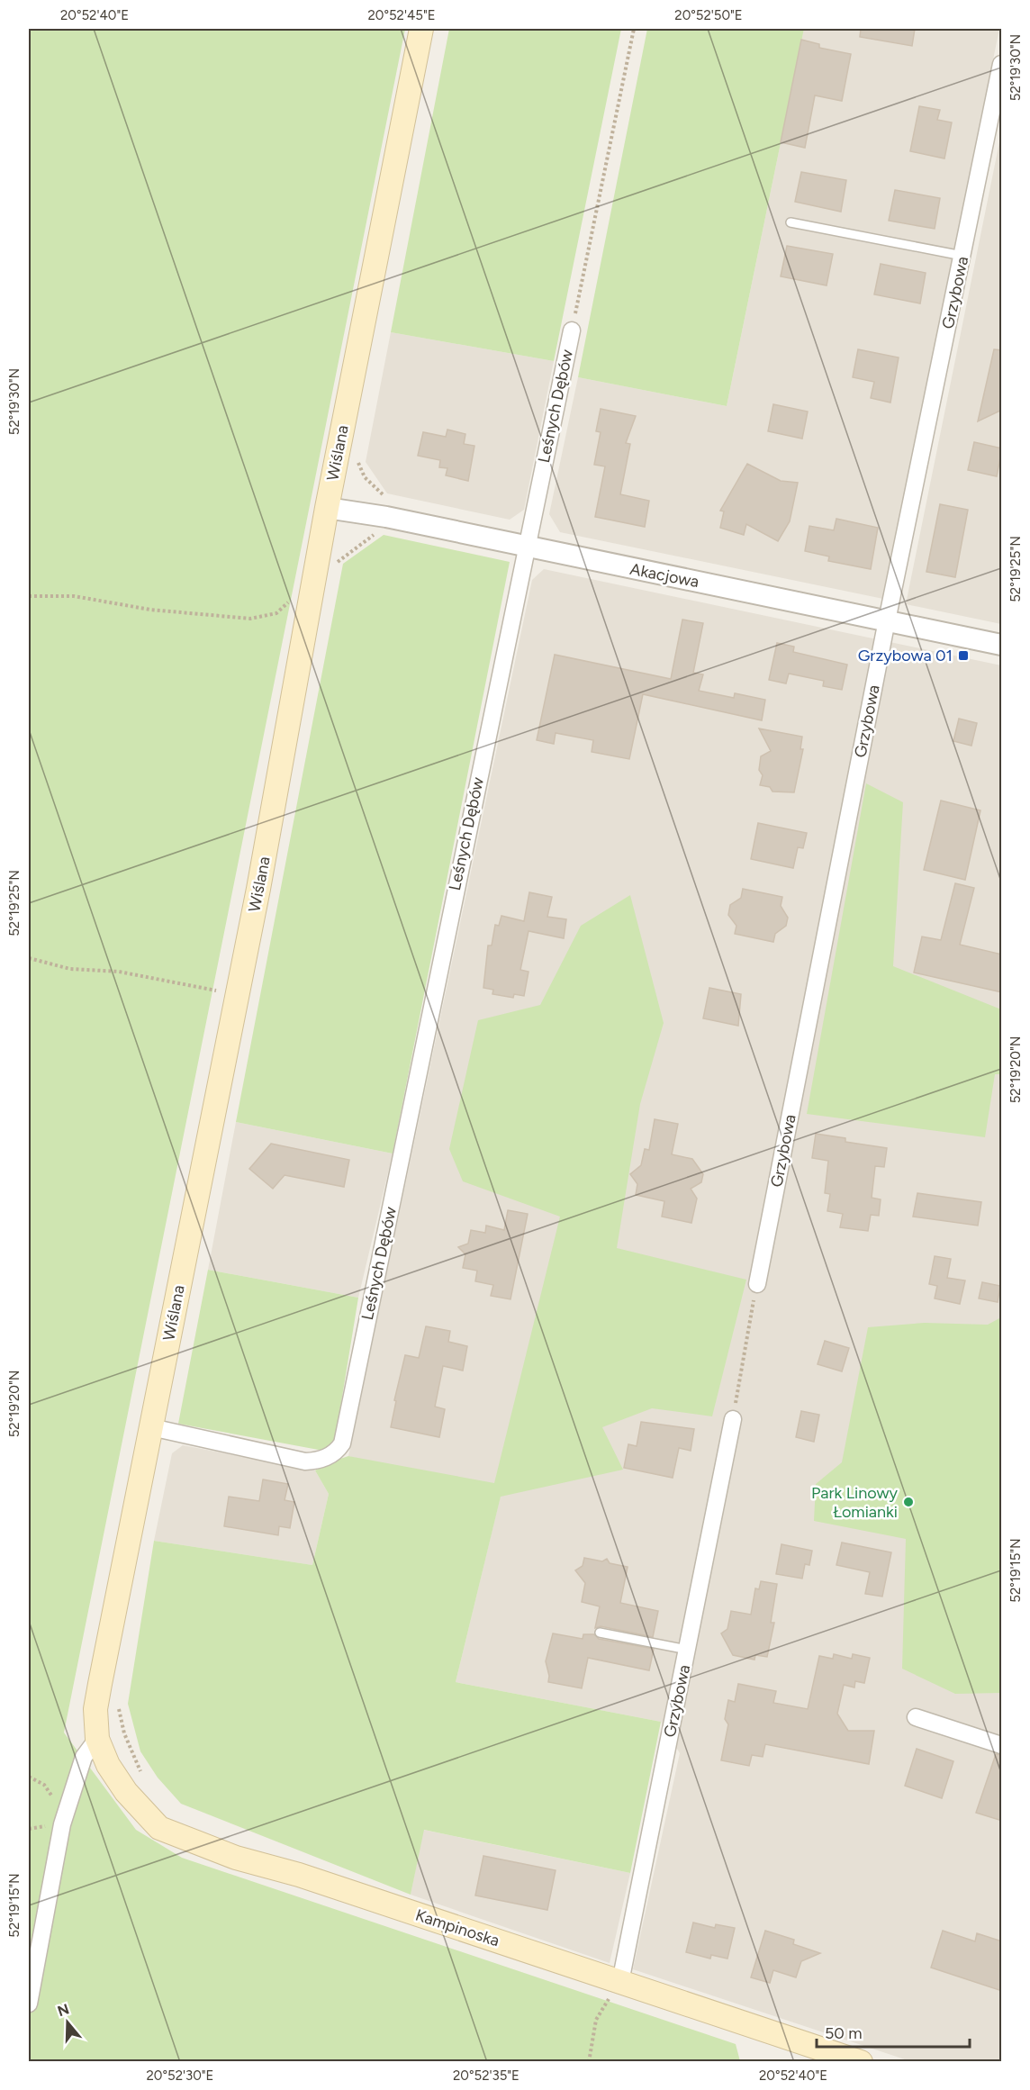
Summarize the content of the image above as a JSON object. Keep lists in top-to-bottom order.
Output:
{
  "streets": {
    "main road": ["Wiślana", "Kampinoska"],
    "street": ["Grzybowa", "Leśnych Dębów", "Akacjowa"]
  },
  "crossings": [
    ["Grzybowa", "Akacjowa"],
    ["Grzybowa", "Kampinoska"],
    ["Leśnych Dębów", "Wiślana"],
    ["Leśnych Dębów", "Akacjowa"],
    ["Wiślana", "Akacjowa"],
    ["Wiślana", "Kampinoska"]
  ],
  "places": {
    "transit": ["Grzybowa 01"],
    "other": ["Park Linowy Łomianki"]
  },
  "scale_bar": "50 m",
  "north": "top",
  "coordinates": [
    "20°52'40\"E",
    "20°52'45\"E",
    "20°52'50\"E",
    "52°19'30\"N",
    "52°19'25\"N",
    "52°19'20\"N",
    "52°19'15\"N",
    "20°52'30\"E",
    "20°52'35\"E"
  ]
}
